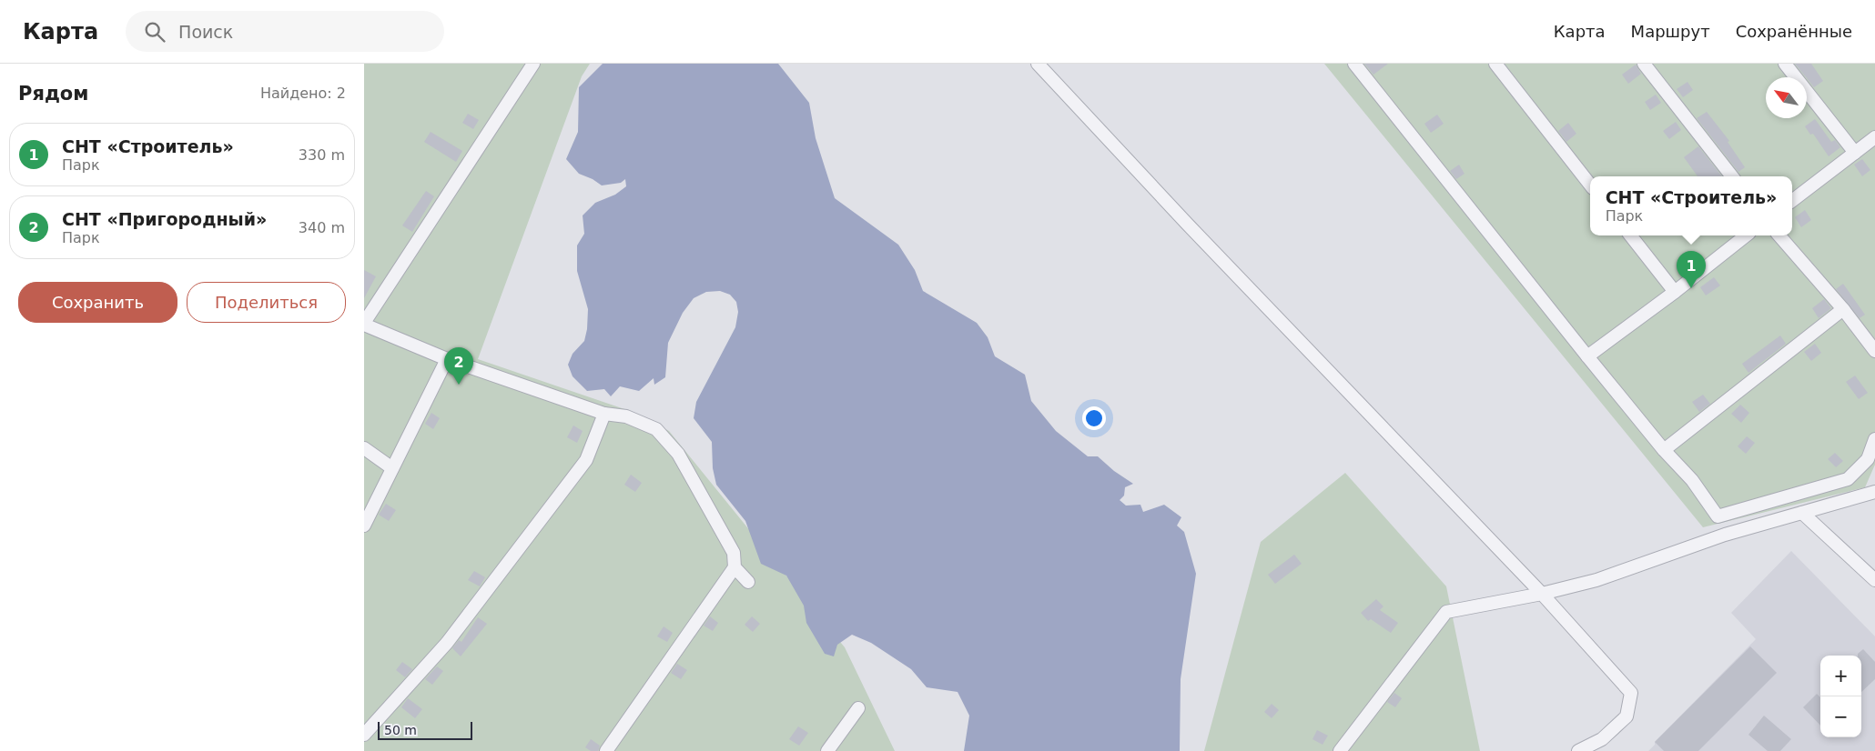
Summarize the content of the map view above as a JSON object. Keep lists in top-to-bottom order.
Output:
{
  "scale_bar": "50 m",
  "north": "top left",
  "page": {
    "header": "Карта",
    "search": "Поиск",
    "nav": ["Карта", "Маршрут", "Сохранённые"],
    "heading": ["Рядом", "Найдено: 2"],
    "list": [
      {
        "mark": "1",
        "name": "СНТ «Строитель»",
        "note": "Парк",
        "value": "330 m"
      },
      {
        "mark": "2",
        "name": "СНТ «Пригородный»",
        "note": "Парк",
        "value": "340 m"
      }
    ],
    "popup": ["СНТ «Строитель»", "Парк"],
    "pins": ["1", "2"],
    "buttons": ["Сохранить", "Поделиться"],
    "map_buttons": ["+", "−"],
    "scale": "50 m"
  }
}
